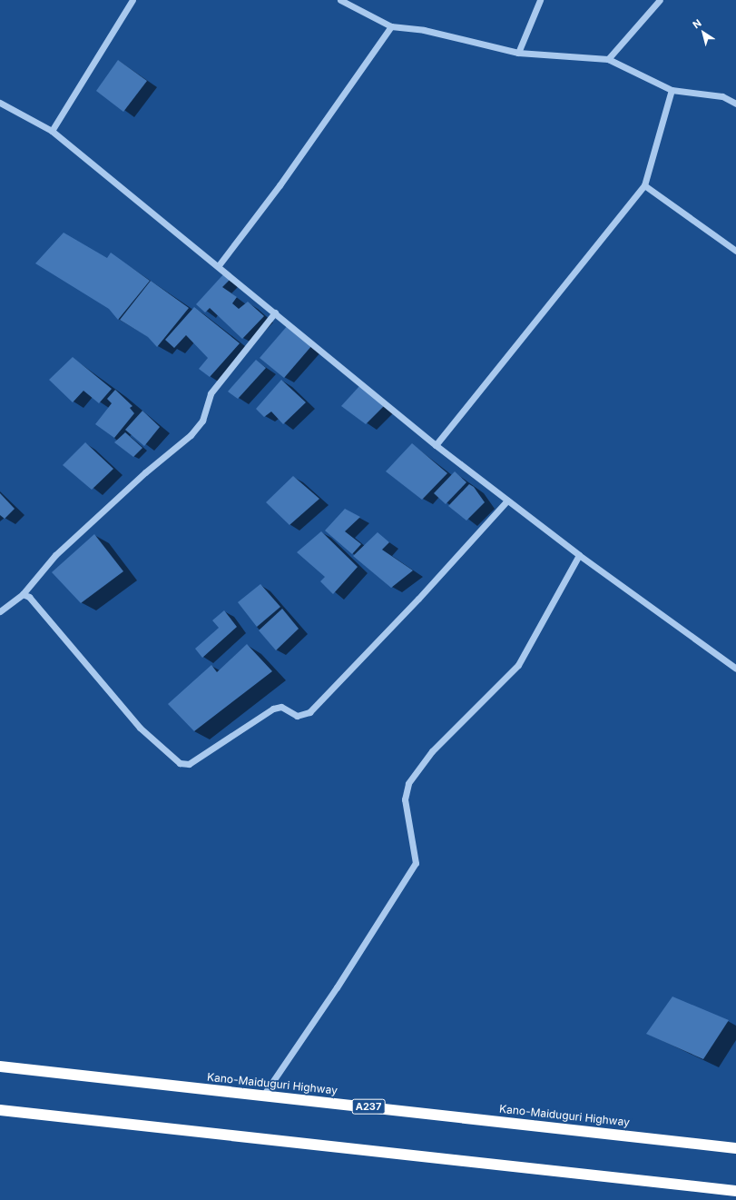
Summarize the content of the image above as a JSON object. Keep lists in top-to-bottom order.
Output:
{
  "streets": {
    "highway": ["Kano-Maiduguri Highway", "A237"]
  },
  "north": "top left"
}
